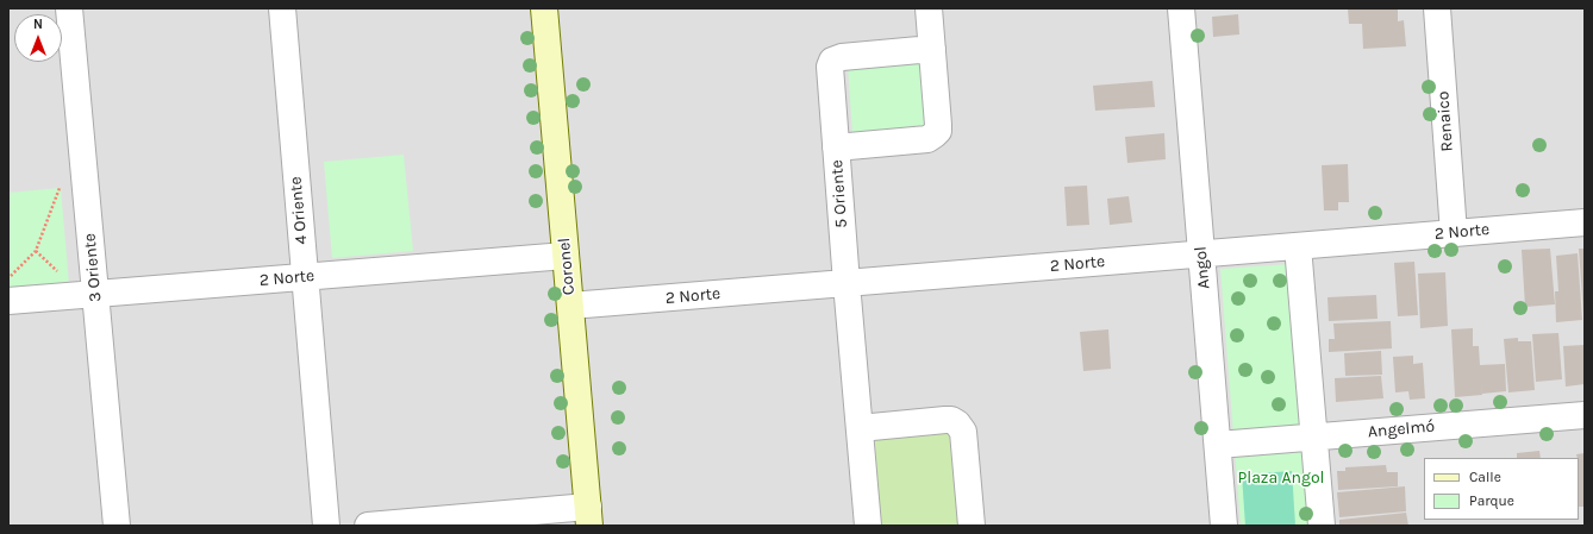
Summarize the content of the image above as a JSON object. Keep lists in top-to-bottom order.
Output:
{
  "streets": {
    "street": [
      "Renaico",
      "5 Oriente",
      "4 Oriente",
      "2 Norte",
      "Coronel",
      "3 Oriente",
      "Angol",
      "Angelmó"
    ]
  },
  "crossings": [
    ["Renaico", "2 Norte"],
    ["5 Oriente", "2 Norte"],
    ["4 Oriente", "2 Norte"],
    ["2 Norte", "Coronel"],
    ["2 Norte", "3 Oriente"],
    ["2 Norte", "Angol"],
    ["Angol", "Angelmó"]
  ],
  "parks": ["Plaza Angol"],
  "legend": ["Calle", "Parque"],
  "north": "top"
}
